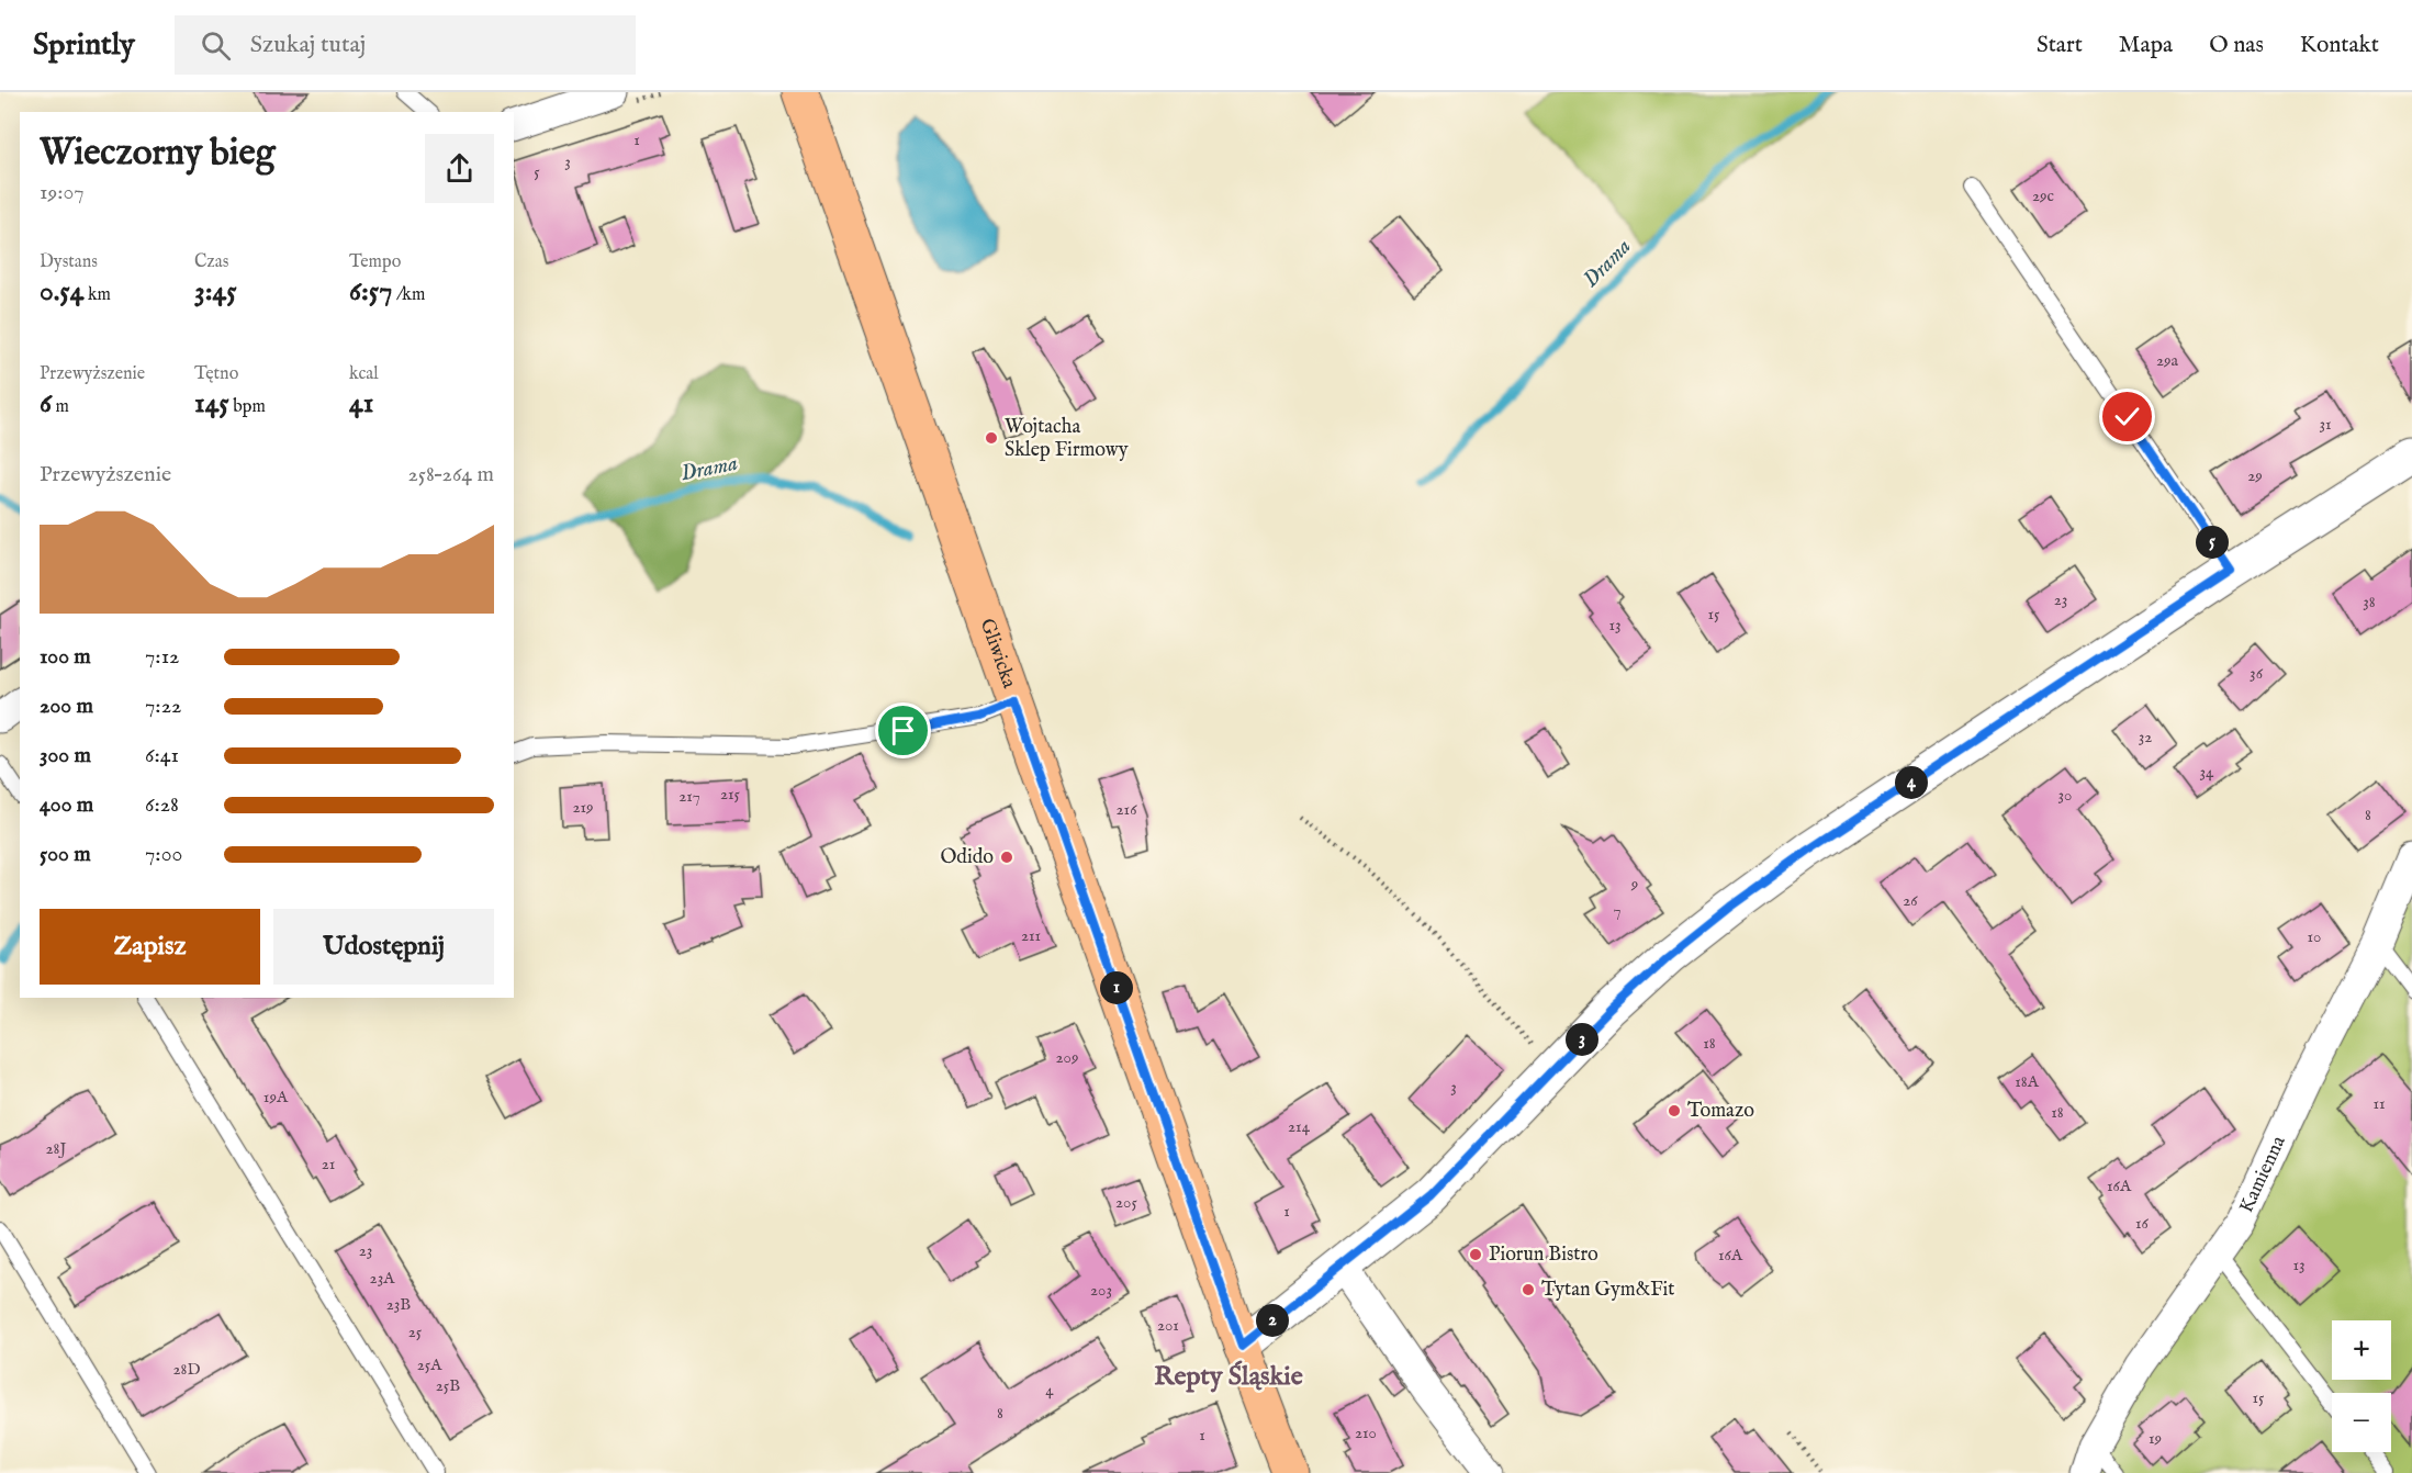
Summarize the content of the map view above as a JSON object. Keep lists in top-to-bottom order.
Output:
{
  "streets": {
    "main road": ["Gliwicka"],
    "street": ["Kamienna"]
  },
  "districts": ["Repty Śląskie"],
  "water": ["Drama"],
  "places": [
    "Wojtacha Sklep Firmowy",
    "Odido",
    "Tomazo",
    "Piorun Bistro",
    "Tytan Gym&Fit"
  ],
  "house_numbers": [
    "1",
    "3",
    "5",
    "29c",
    "29a",
    "31",
    "29",
    "23",
    "38",
    "15",
    "13",
    "36",
    "32",
    "34",
    "215",
    "30",
    "217",
    "219",
    "216",
    "8",
    "9",
    "26",
    "7",
    "211",
    "10",
    "18",
    "209",
    "18A",
    "3",
    "19A",
    "11",
    "18",
    "214",
    "28J",
    "21",
    "16A",
    "205",
    "1",
    "16",
    "23",
    "16A",
    "13",
    "23A",
    "203",
    "23B",
    "201",
    "25",
    "25A",
    "28D",
    "25B",
    "4",
    "15",
    "8",
    "210",
    "1",
    "19"
  ],
  "page": {
    "header": "Sprintly",
    "search": "Szukaj tutaj",
    "nav": [
      "Start",
      "Mapa",
      "O nas",
      "Kontakt"
    ],
    "heading": ["Wieczorny bieg", "19:07"],
    "stats": [
      ["Dystans", "0.54 km"],
      ["Czas", "3:45"],
      ["Tempo", "6:57 /km"],
      ["Przewyższenie", "6 m"],
      ["Tętno", "145 bpm"],
      ["kcal", "41"]
    ],
    "chart": ["Przewyższenie", "258–264 m"],
    "pins": [
      "5",
      "4",
      "1",
      "3",
      "2"
    ],
    "list": [
      {
        "name": "100 m",
        "note": "7:12"
      },
      {
        "name": "200 m",
        "note": "7:22"
      },
      {
        "name": "300 m",
        "note": "6:41"
      },
      {
        "name": "400 m",
        "note": "6:28"
      },
      {
        "name": "500 m",
        "note": "7:00"
      }
    ],
    "buttons": ["Zapisz", "Udostępnij"],
    "map_buttons": ["+", "−"]
  }
}
